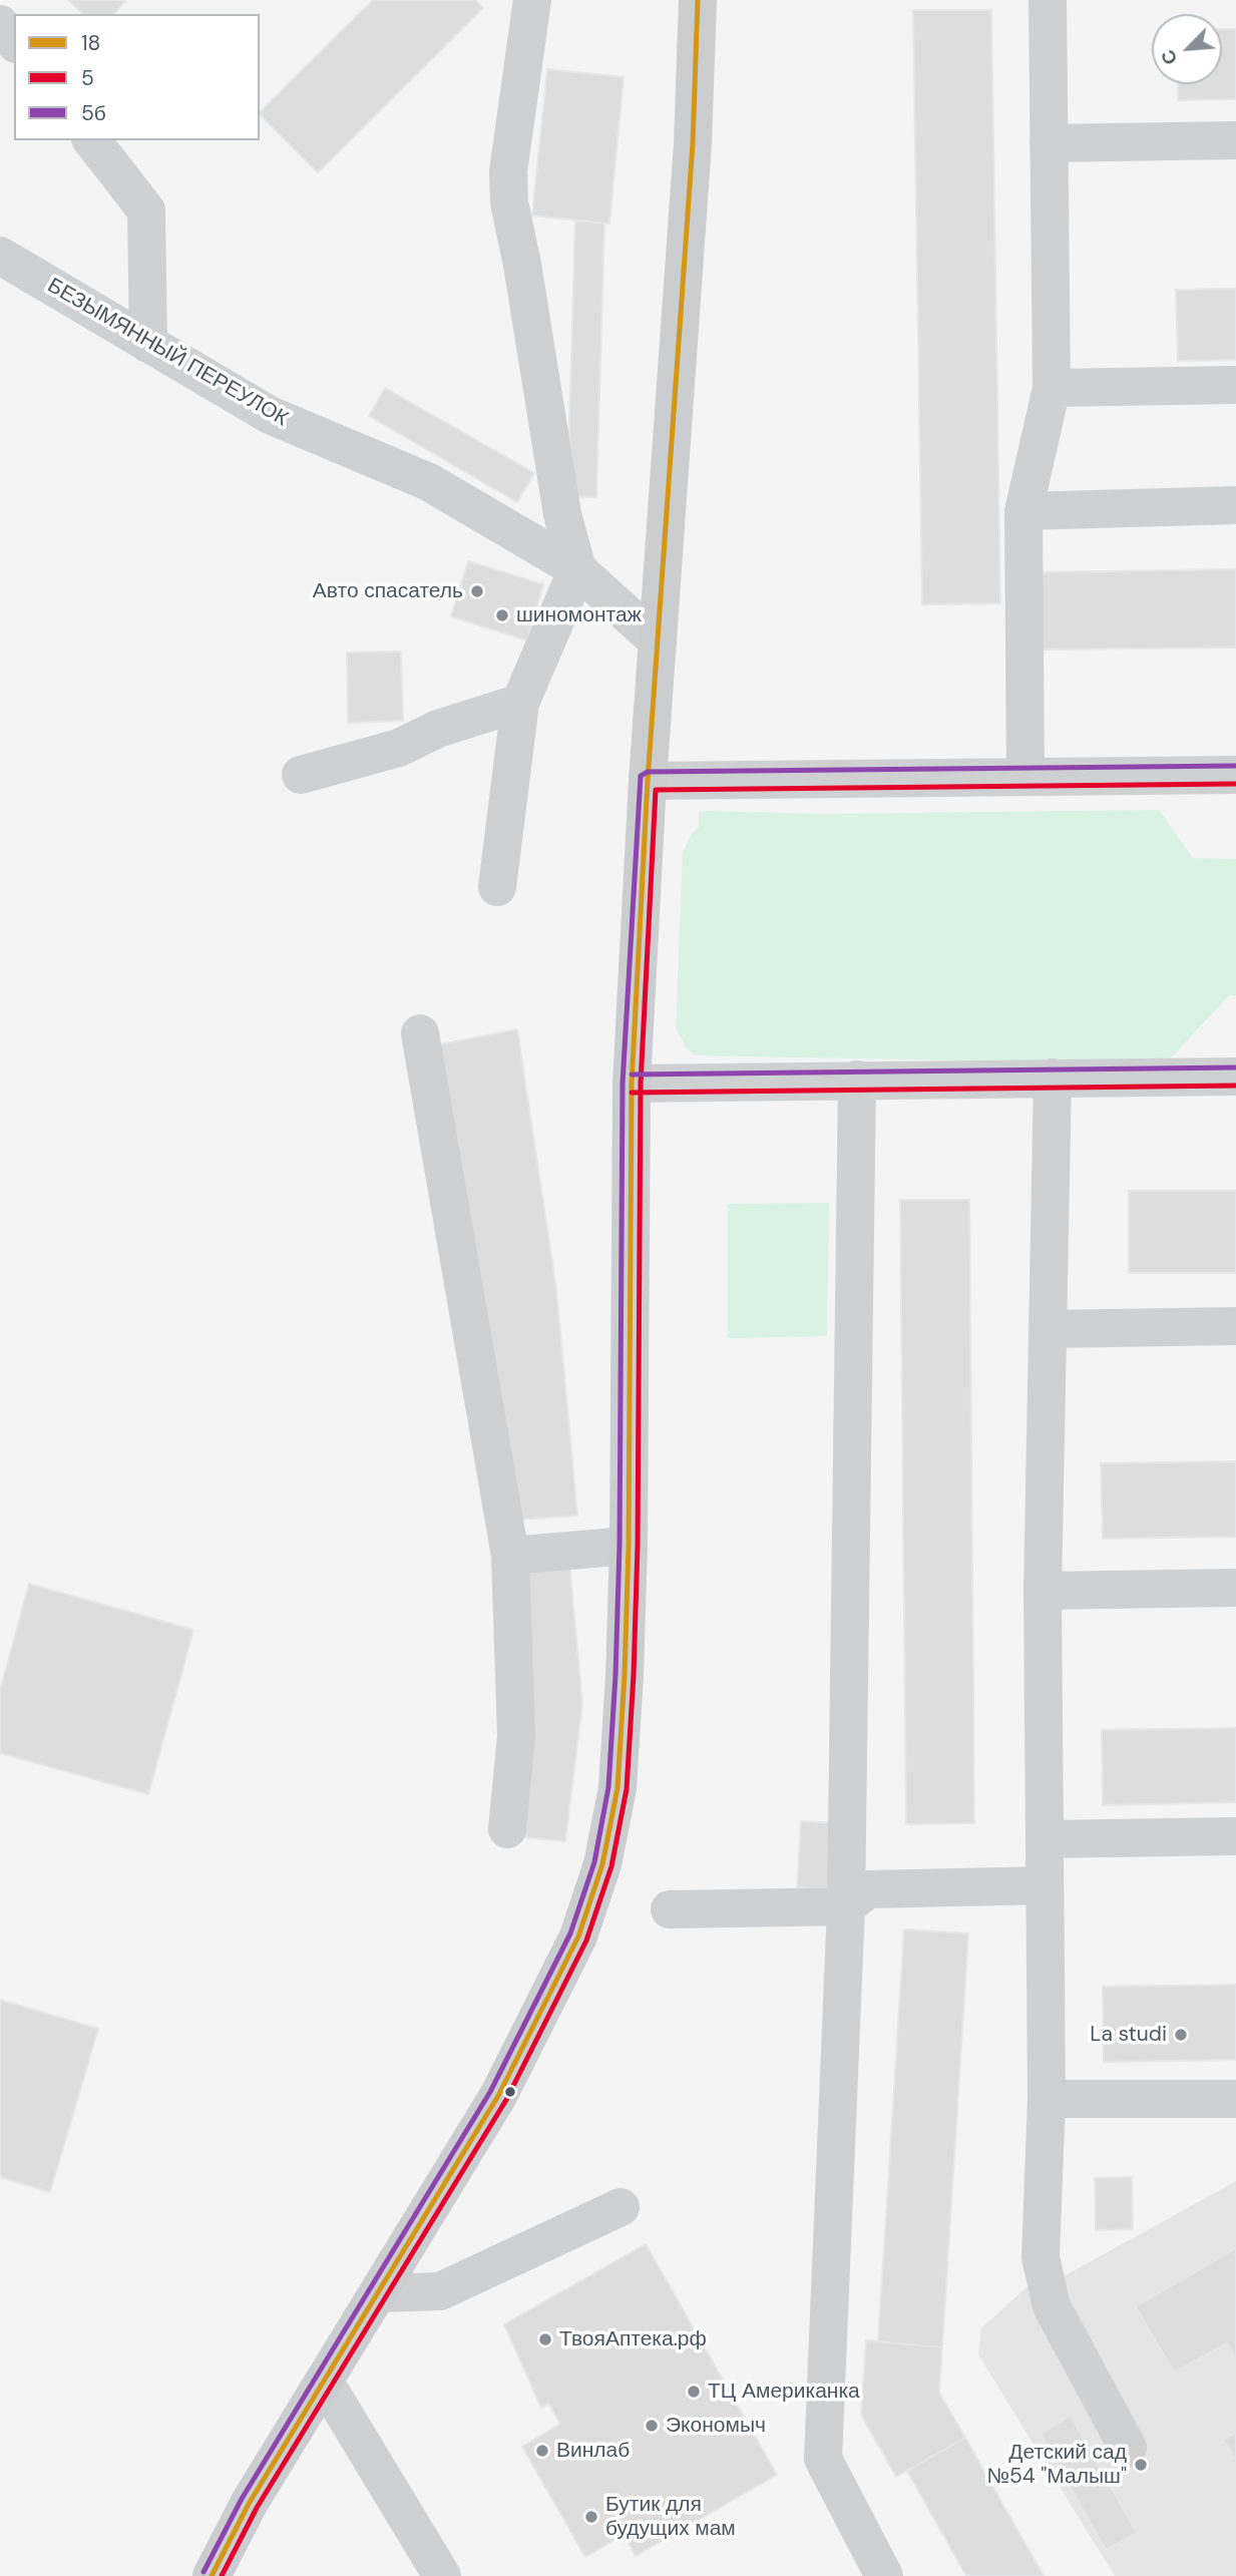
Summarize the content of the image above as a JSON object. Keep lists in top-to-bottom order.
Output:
{
  "streets": {
    "street": ["БЕЗЫМЯННЫЙ ПЕРЕУЛОК"]
  },
  "places": [
    "Авто спасатель",
    "шиномонтаж",
    "La studi",
    "ТвояАптека.рф",
    "ТЦ Американка",
    "Экономыч",
    "Винлаб",
    "Детский сад №54 \"Малыш\"",
    "Бутик для будущих мам"
  ],
  "lines": ["transit line 18", "transit line 5б", "transit line 5"],
  "legend": ["18", "5", "5б"],
  "north": "bottom left"
}
